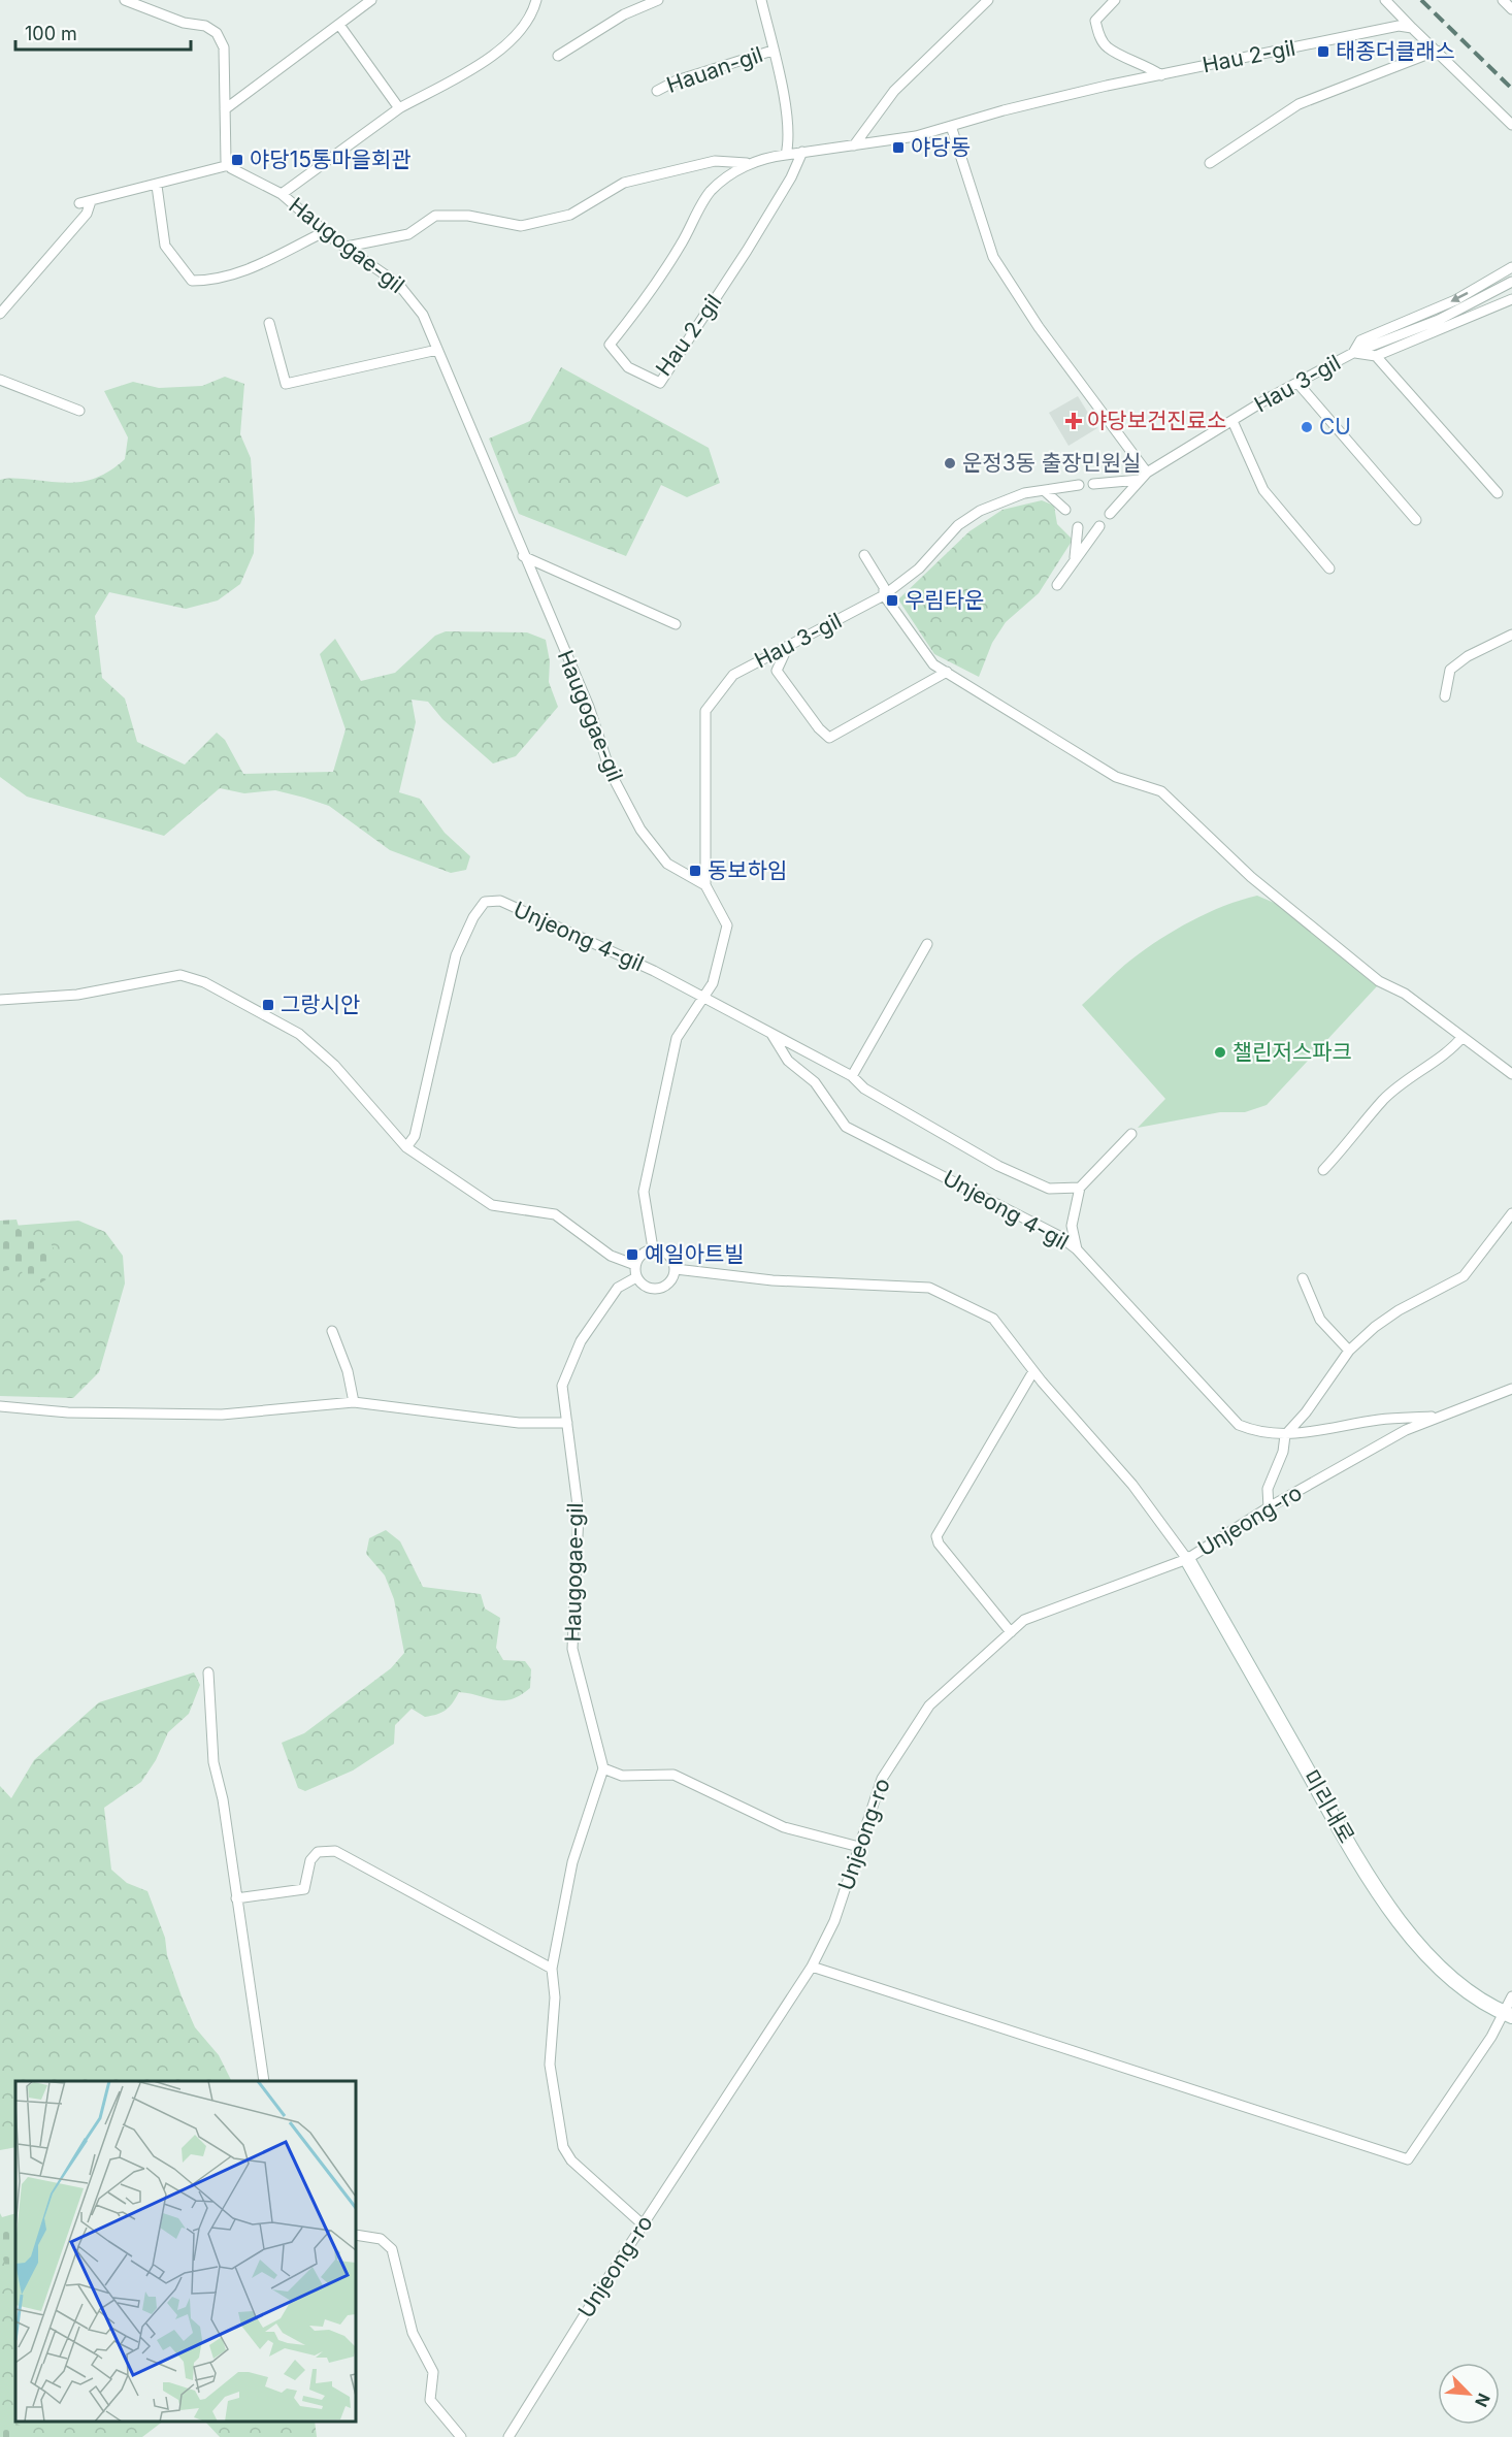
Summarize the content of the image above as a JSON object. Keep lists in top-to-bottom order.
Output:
{
  "streets": {
    "street": [
      "Hau 2-gil",
      "Hauan-gil",
      "Haugogae-gil",
      "Hau 3-gil",
      "Unjeong 4-gil",
      "Unjeong-ro",
      "미리내로"
    ]
  },
  "crossings": [
    ["Hau 2-gil", "Hauan-gil"],
    ["Haugogae-gil", "Hau 3-gil"],
    ["Unjeong 4-gil", "Unjeong-ro"],
    ["Unjeong-ro", "미리내로"]
  ],
  "places": {
    "transit": [
      "태종더클래스",
      "야당동",
      "야당15통마을회관",
      "우림타운",
      "동보하임",
      "그랑시안",
      "예일아트빌"
    ],
    "health": ["야당보건진료소"],
    "other": ["CU", "운정3동 출장민원실", "챌린저스파크"]
  },
  "scale_bar": "100 m",
  "north": "bottom right"
}
